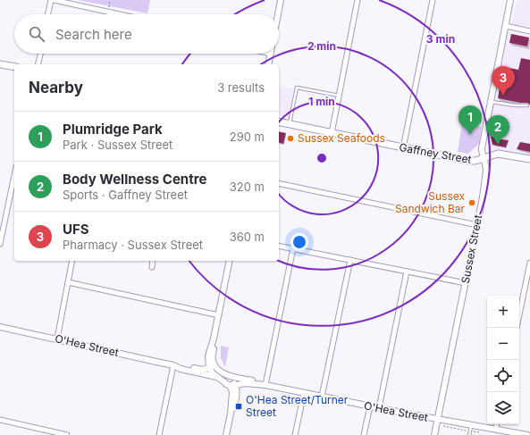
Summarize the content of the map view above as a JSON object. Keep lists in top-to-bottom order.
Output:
{
  "streets": {
    "main road": ["Gaffney Street"],
    "street": ["Sussex Street", "O'Hea Street"]
  },
  "crossings": [
    ["Gaffney Street", "Sussex Street"],
    ["Sussex Street", "O'Hea Street"]
  ],
  "places": {
    "other": ["Sussex Seafoods", "Sussex Sandwich Bar"],
    "transit": ["O'Hea Street/Turner Street"]
  },
  "page": {
    "search": "Search here",
    "heading": ["Nearby", "3 results"],
    "pins": ["3", "1", "2"],
    "list": [
      {
        "mark": "1",
        "name": "Plumridge Park",
        "note": "Park · Sussex Street",
        "value": "290 m"
      },
      {
        "mark": "2",
        "name": "Body Wellness Centre",
        "note": "Sports · Gaffney Street",
        "value": "320 m"
      },
      {
        "mark": "3",
        "name": "UFS",
        "note": "Pharmacy · Sussex Street",
        "value": "360 m"
      }
    ],
    "map_buttons": ["+", "−"]
  },
  "rings": ["3 min", "2 min", "1 min"]
}
